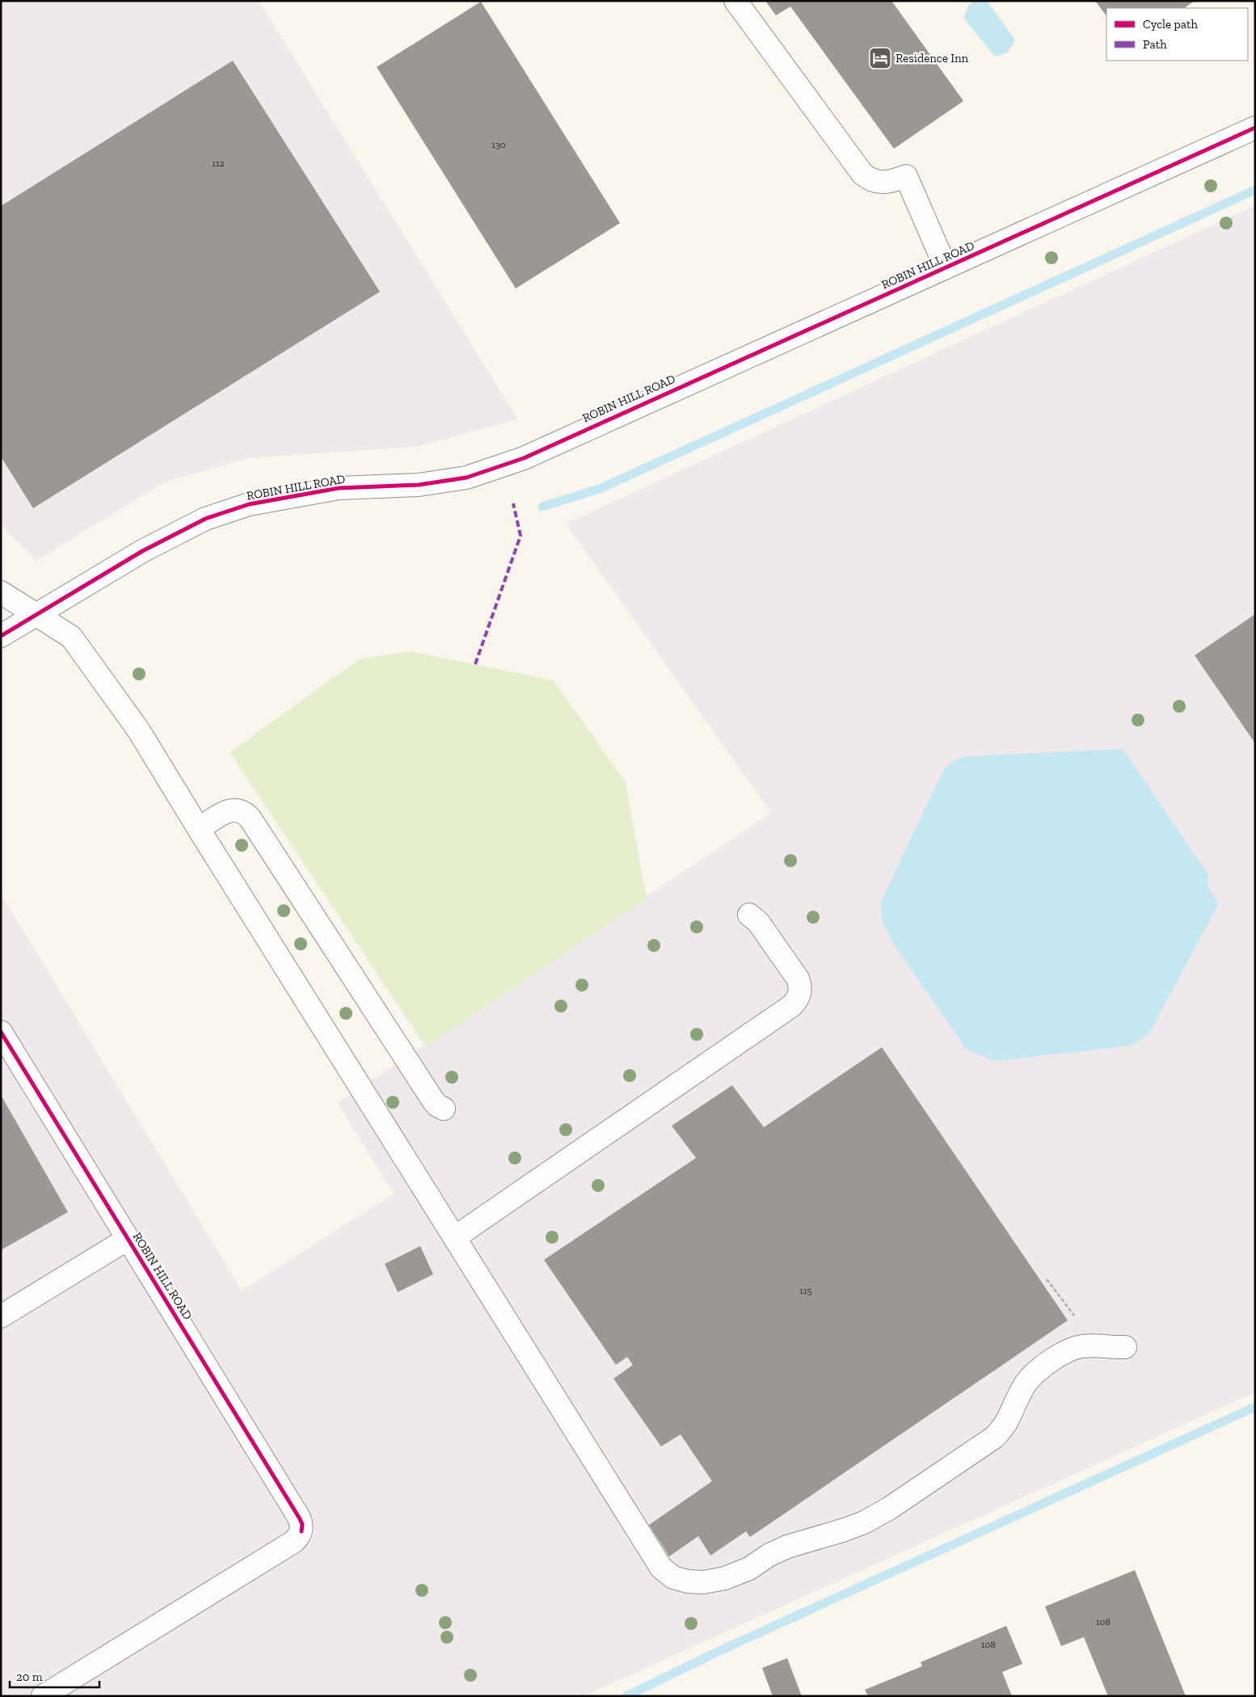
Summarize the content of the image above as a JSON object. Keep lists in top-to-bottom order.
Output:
{
  "streets": {
    "street": ["ROBIN HILL ROAD"]
  },
  "places": {
    "hotel": ["Residence Inn"]
  },
  "house_numbers": [
    "130",
    "112",
    "115",
    "108",
    "108"
  ],
  "legend": ["Cycle path", "Path"],
  "scale_bar": "20 m"
}
